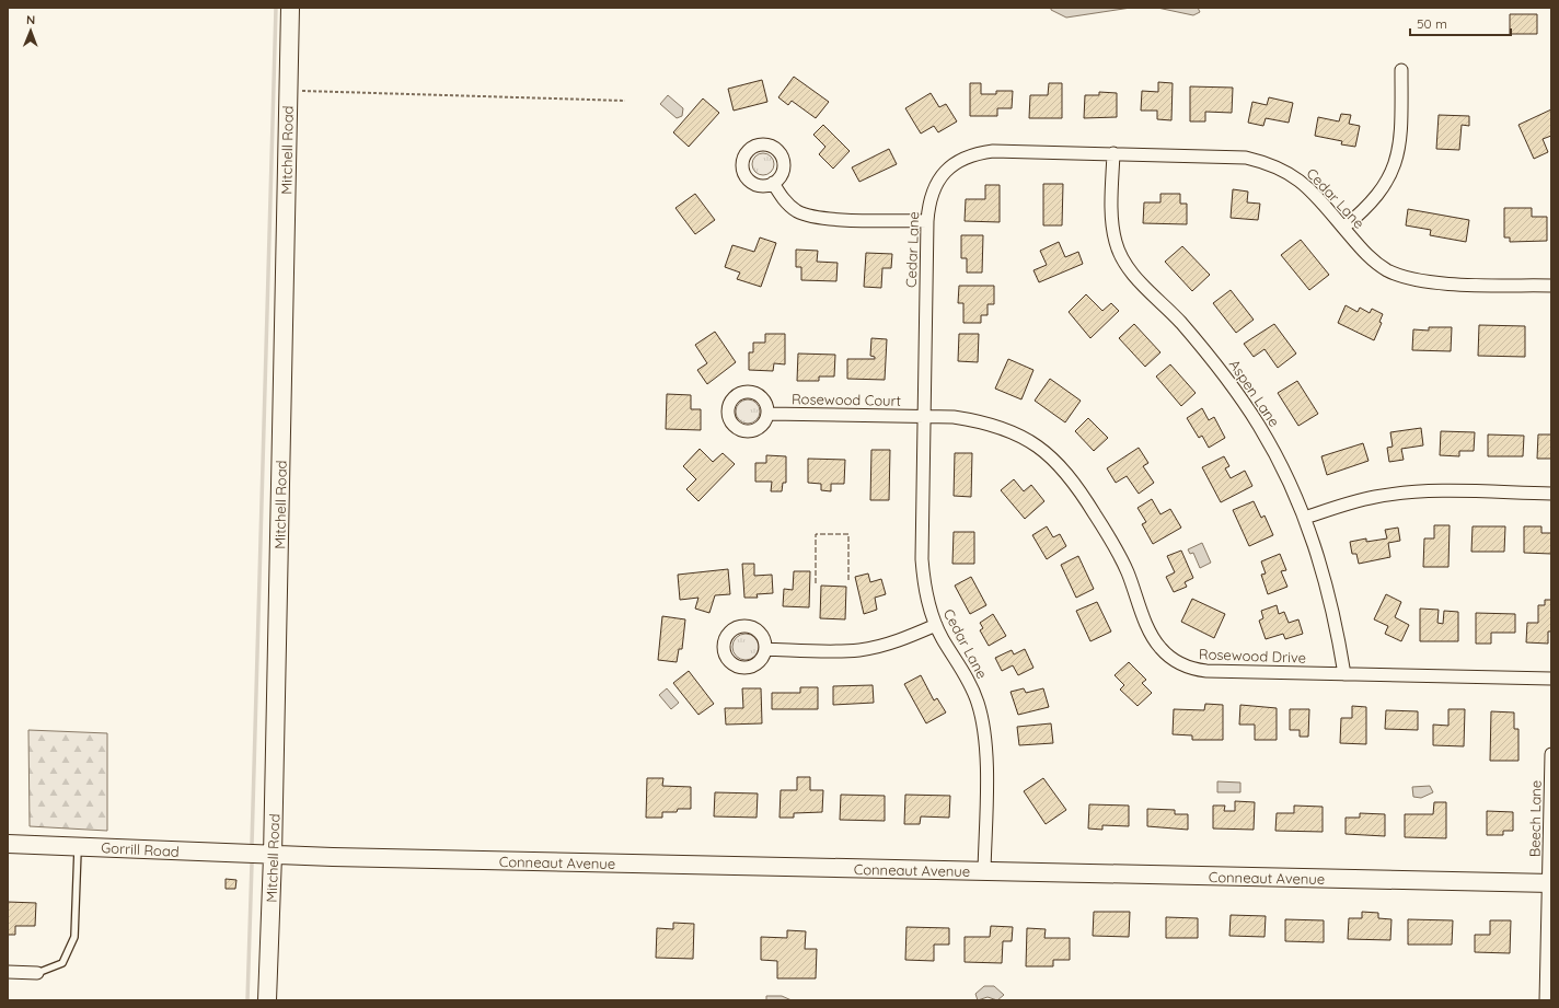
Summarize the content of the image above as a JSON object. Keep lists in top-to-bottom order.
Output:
{
  "streets": {
    "street": [
      "Mitchell Road",
      "Cedar Lane",
      "Aspen Lane",
      "Rosewood Court",
      "Rosewood Drive",
      "Beech Lane",
      "Gorrill Road",
      "Conneaut Avenue"
    ]
  },
  "crossings": [
    ["Mitchell Road", "Gorrill Road"],
    ["Mitchell Road", "Conneaut Avenue"],
    ["Cedar Lane", "Aspen Lane"],
    ["Cedar Lane", "Rosewood Court"],
    ["Cedar Lane", "Rosewood Drive"],
    ["Cedar Lane", "Conneaut Avenue"],
    ["Aspen Lane", "Rosewood Drive"],
    ["Rosewood Court", "Rosewood Drive"],
    ["Beech Lane", "Conneaut Avenue"],
    ["Gorrill Road", "Conneaut Avenue"]
  ],
  "scale_bar": "50 m",
  "north": "top"
}
